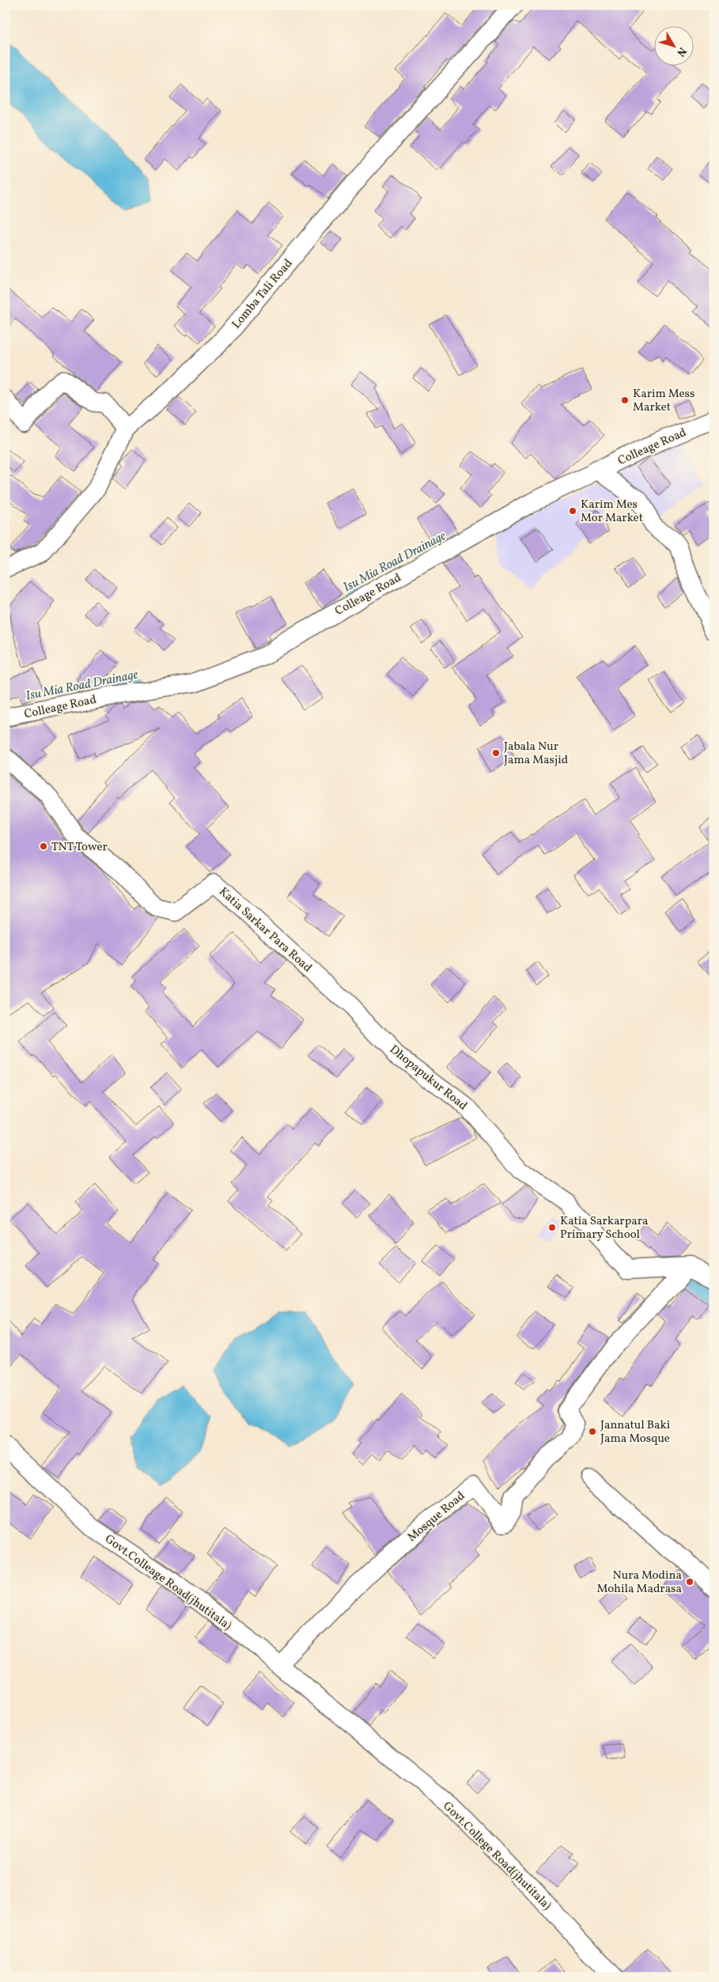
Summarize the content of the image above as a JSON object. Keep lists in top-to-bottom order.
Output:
{
  "streets": {
    "street": [
      "Lomba Tali Road",
      "Colleage Road",
      "Katia Sarkar Para Road",
      "Dhopapukur Road",
      "Mosque Road",
      "Govt.Colleage Road(jhutitala)",
      "Govt.College Road(jhutitala)"
    ]
  },
  "crossings": [
    ["Katia Sarkar Para Road", "Dhopapukur Road"],
    ["Dhopapukur Road", "Mosque Road"],
    ["Mosque Road", "Govt.Colleage Road(jhutitala)"],
    ["Govt.Colleage Road(jhutitala)", "Govt.College Road(jhutitala)"]
  ],
  "water": ["Isu Mia Road Drainage"],
  "places": [
    "Karim Mess Market",
    "Karim Mes Mor Market",
    "Jabala Nur Jama Masjid",
    "TNT Tower",
    "Katia Sarkarpara Primary School",
    "Jannatul Baki Jama Mosque",
    "Nura Modina Mohila Madrasa"
  ],
  "north": "bottom right"
}
